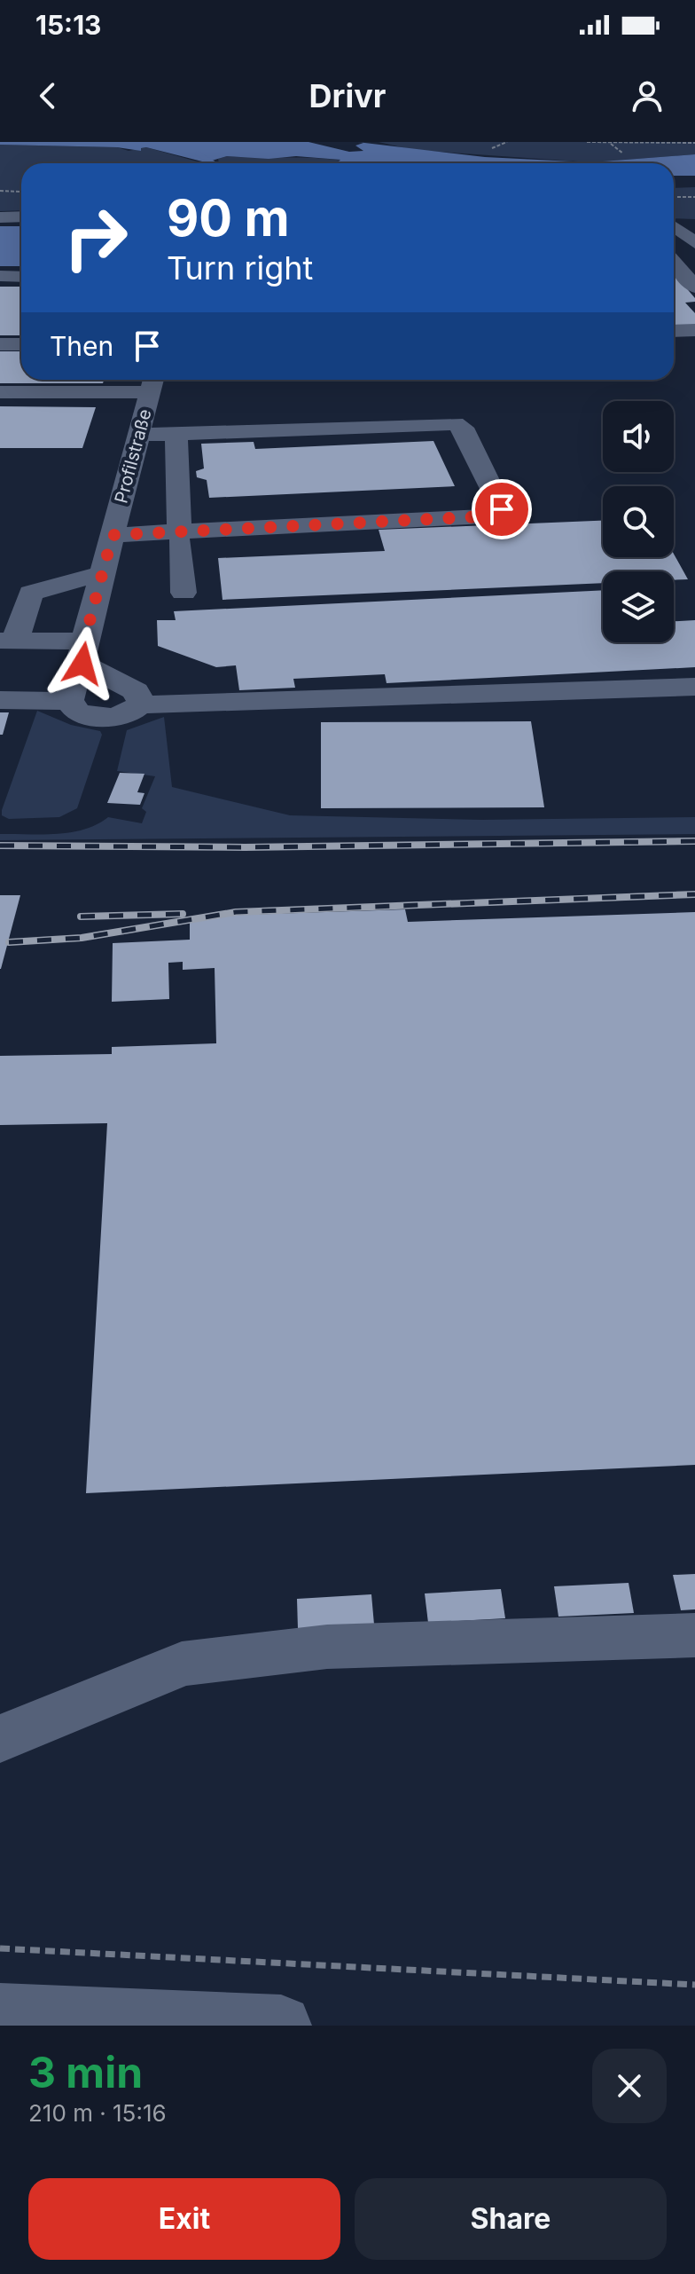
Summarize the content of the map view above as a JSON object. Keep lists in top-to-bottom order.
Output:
{
  "streets": {
    "street": ["Profilstraße"]
  },
  "page": {
    "status": "15:13",
    "header": "Drivr",
    "turn": ["90 m", "Turn right"],
    "then": "Then",
    "heading": ["3 min", "210 m · 15:16"],
    "buttons": ["Exit", "Share"]
  }
}
